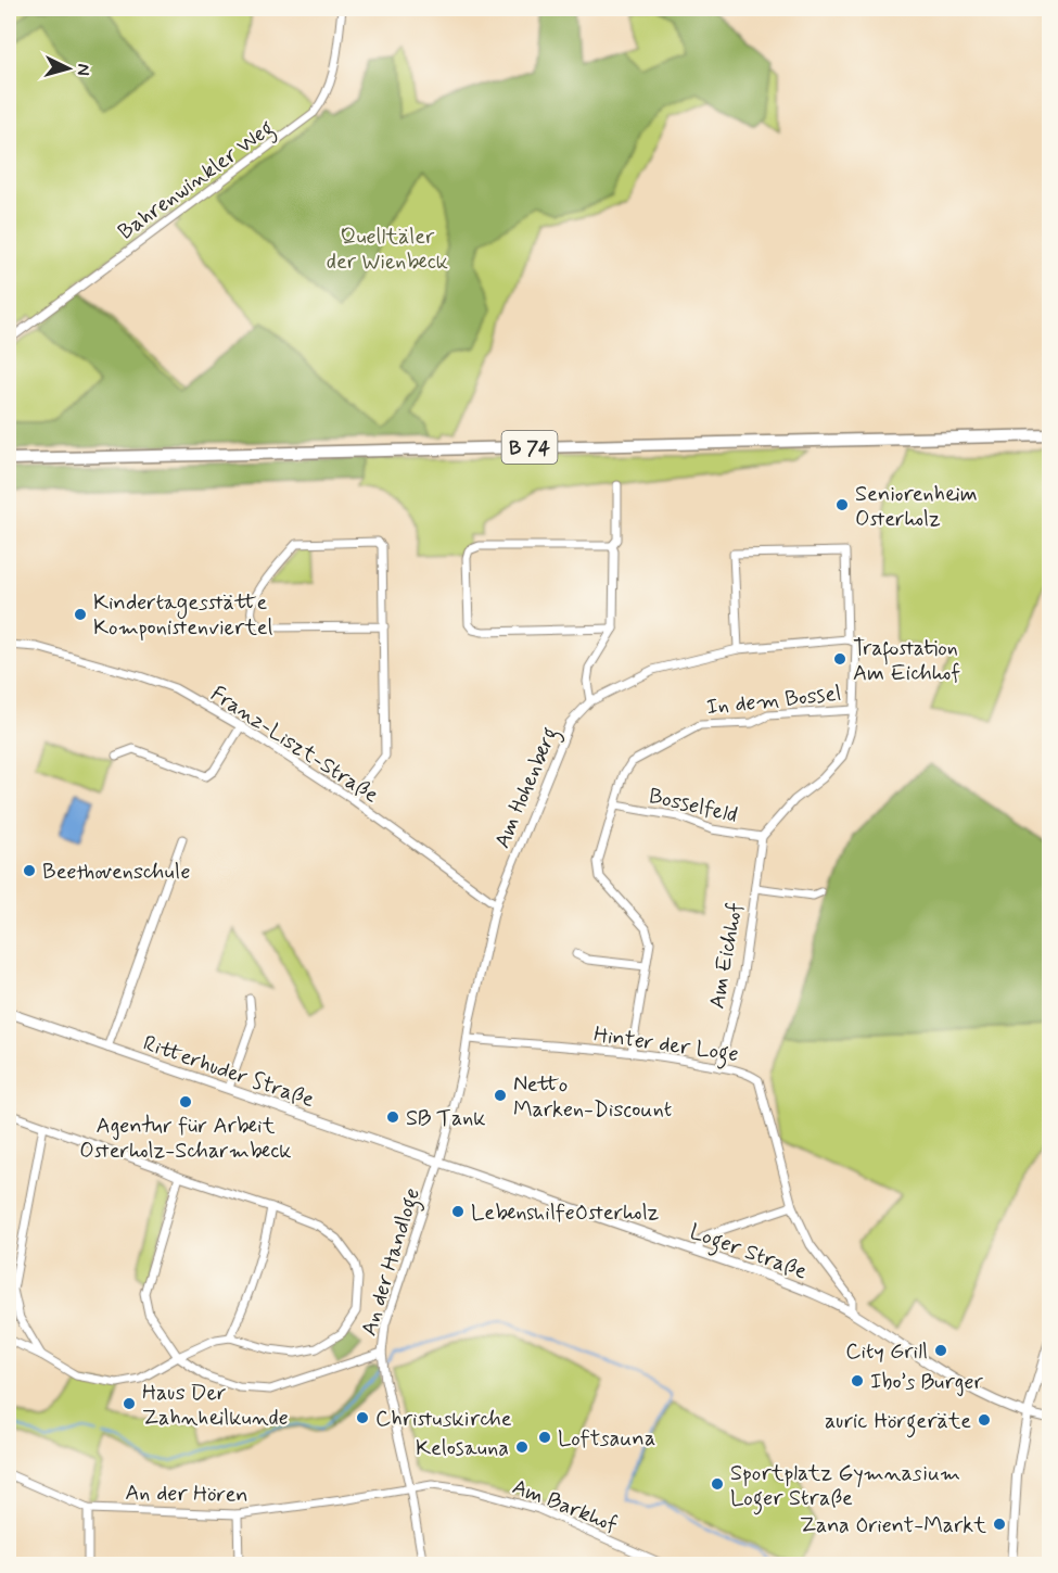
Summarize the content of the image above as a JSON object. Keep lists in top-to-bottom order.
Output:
{
  "streets": {
    "main road": ["B 74"],
    "street": [
      "Bahrenwinkler Weg",
      "In dem Bossel",
      "Franz-Liszt-Straße",
      "Am Hohenberg",
      "Bosselfeld",
      "Am Eichhof",
      "Hinter der Loge",
      "Ritterhuder Straße",
      "Loger Straße",
      "An der Handloge",
      "An der Hören",
      "Am Barkhof"
    ]
  },
  "crossings": [
    ["In dem Bossel", "Am Hohenberg"],
    ["In dem Bossel", "Bosselfeld"],
    ["In dem Bossel", "Hinter der Loge"],
    ["Franz-Liszt-Straße", "Am Hohenberg"],
    ["Am Hohenberg", "Hinter der Loge"],
    ["Am Hohenberg", "Ritterhuder Straße"],
    ["Am Hohenberg", "Loger Straße"],
    ["Am Hohenberg", "An der Handloge"],
    ["Bosselfeld", "Am Eichhof"],
    ["Am Eichhof", "Hinter der Loge"],
    ["Hinter der Loge", "Loger Straße"],
    ["Ritterhuder Straße", "Loger Straße"],
    ["Ritterhuder Straße", "An der Handloge"],
    ["Loger Straße", "An der Handloge"],
    ["An der Handloge", "An der Hören"],
    ["An der Handloge", "Am Barkhof"],
    ["An der Hören", "Am Barkhof"]
  ],
  "parks": ["Quelltäler der Wienbeck"],
  "places": [
    "Seniorenheim Osterholz",
    "Kindertagesstätte Komponistenviertel",
    "Trafostation Am Eichhof",
    "Beethovenschule",
    "Netto Marken-Discount",
    "Agentur für Arbeit Osterholz-Scharmbeck",
    "SB Tank",
    "LebenshilfeOsterholz",
    "City Grill",
    "Ibo’s Burger",
    "Haus Der Zahnheilkunde",
    "Christuskirche",
    "auric Hörgeräte",
    "Loftsauna",
    "Kelosauna",
    "Sportplatz Gymnasium Loger Straße",
    "Zana Orient-Markt"
  ],
  "north": "right"
}
